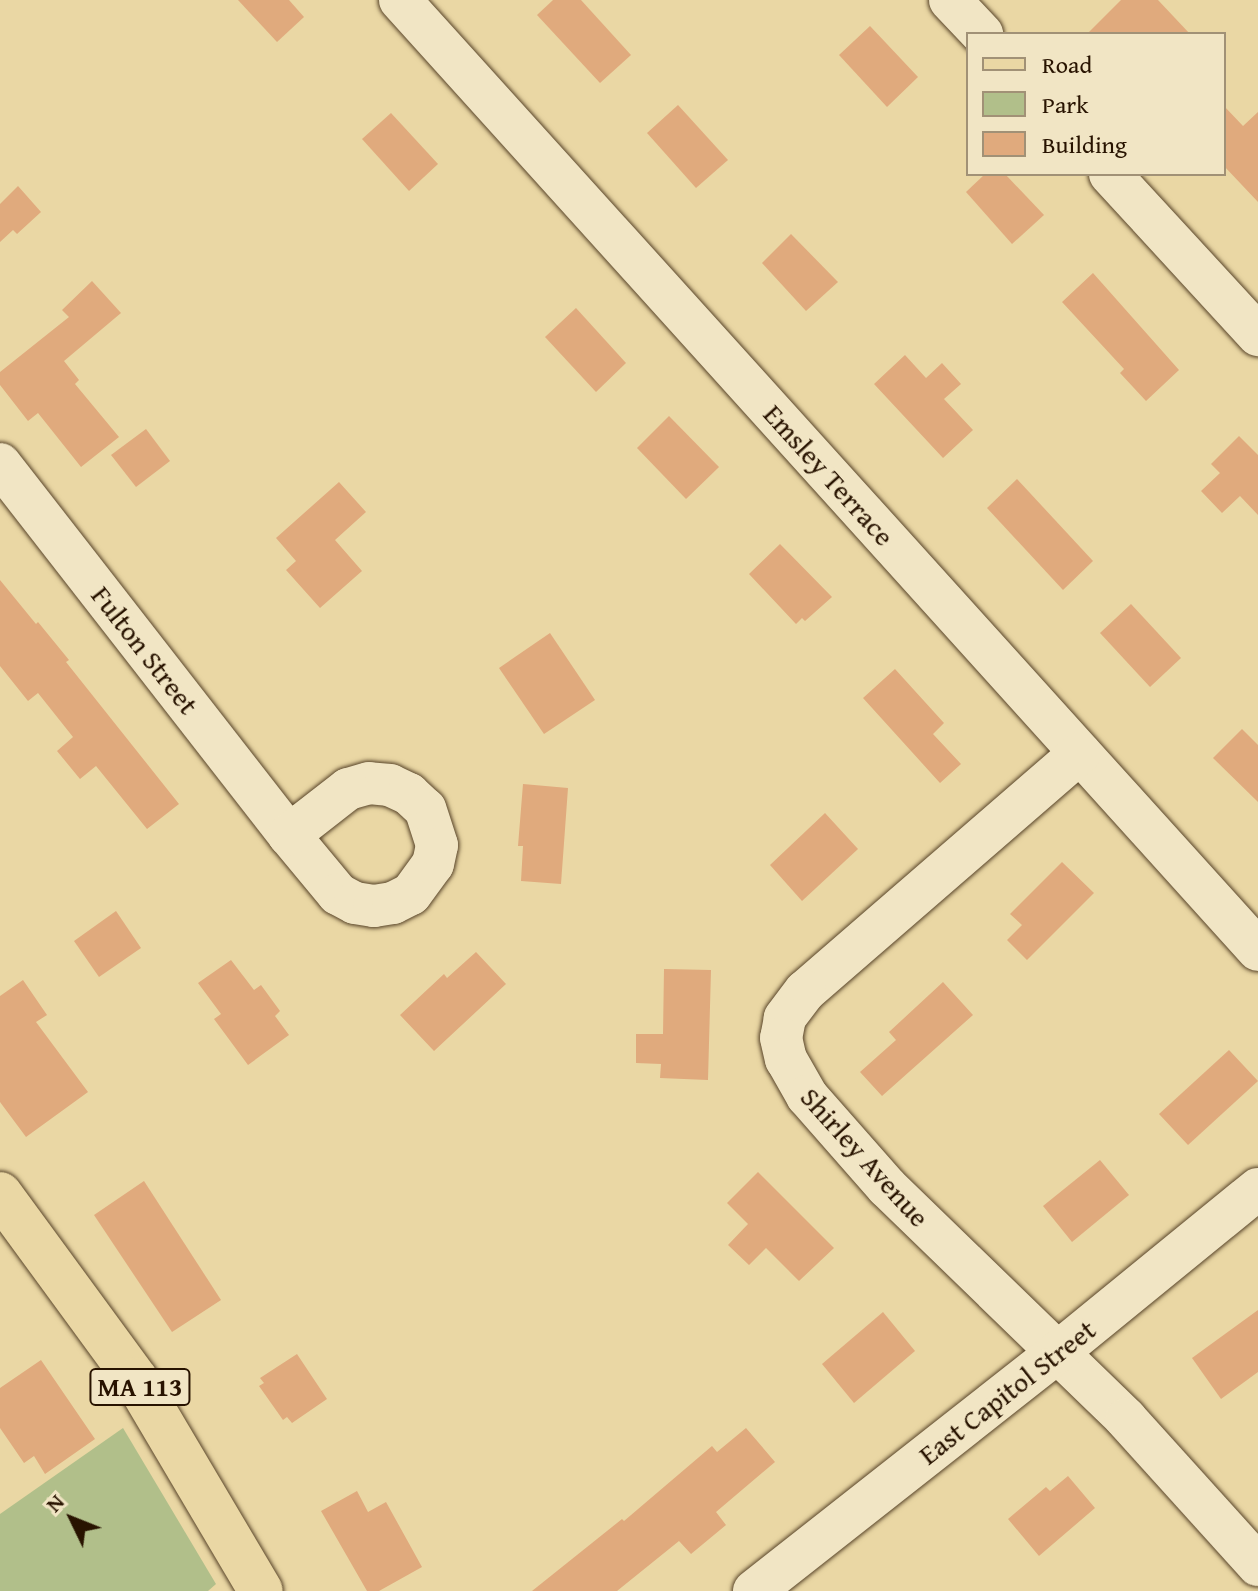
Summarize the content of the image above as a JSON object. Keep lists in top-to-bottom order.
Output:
{
  "streets": {
    "main road": ["MA 113"],
    "street": [
      "Emsley Terrace",
      "Fulton Street",
      "Shirley Avenue",
      "East Capitol Street"
    ]
  },
  "crossings": [
    ["Emsley Terrace", "Shirley Avenue"],
    ["Shirley Avenue", "East Capitol Street"]
  ],
  "legend": ["Road", "Park", "Building"],
  "north": "top left"
}
